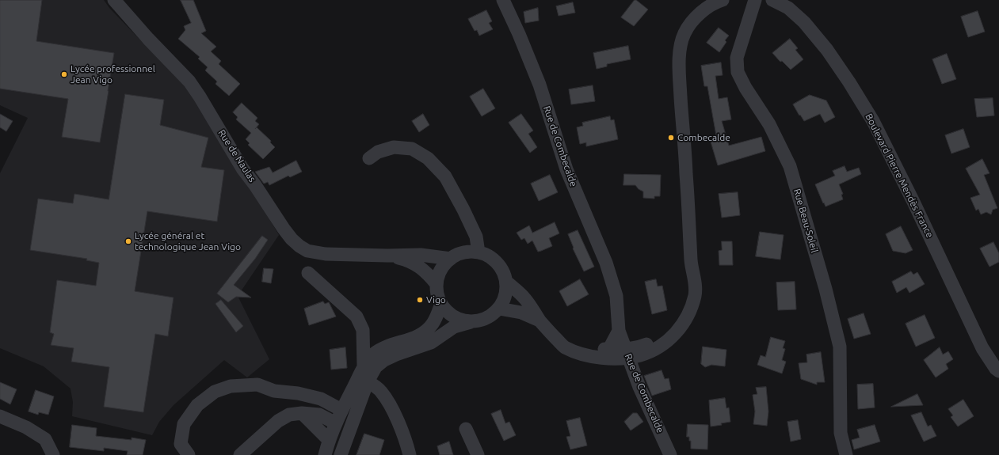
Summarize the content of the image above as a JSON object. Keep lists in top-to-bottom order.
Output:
{
  "streets": {
    "street": [
      "Rue de Combecalde",
      "Rue de Naulas",
      "Boulevard Pierre Mendès France",
      "Rue Beau-Soleil"
    ]
  },
  "places": [
    "Lycée professionnel Jean Vigo",
    "Combecalde",
    "Lycée général et technologique Jean Vigo",
    "Vigo"
  ]
}
